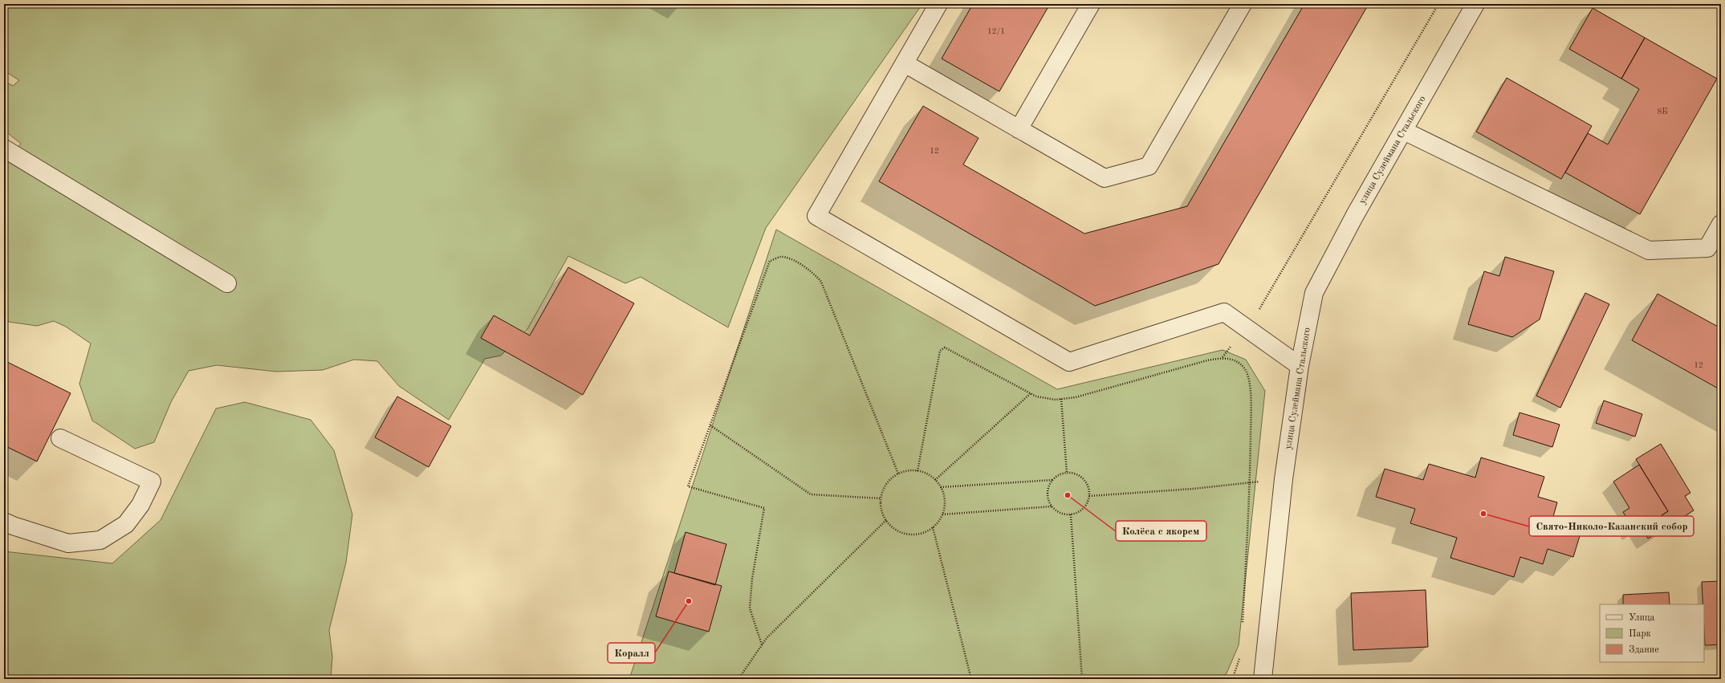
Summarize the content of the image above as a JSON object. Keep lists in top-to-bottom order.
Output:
{
  "streets": {
    "street": ["улица Сулеймана Стальского"]
  },
  "places": ["Колёса с якорем", "Свято-Николо-Казанский собор", "Коралл"],
  "house_numbers": [
    "12/1",
    "8Б",
    "12",
    "12"
  ],
  "legend": ["Улица", "Парк", "Здание"]
}
